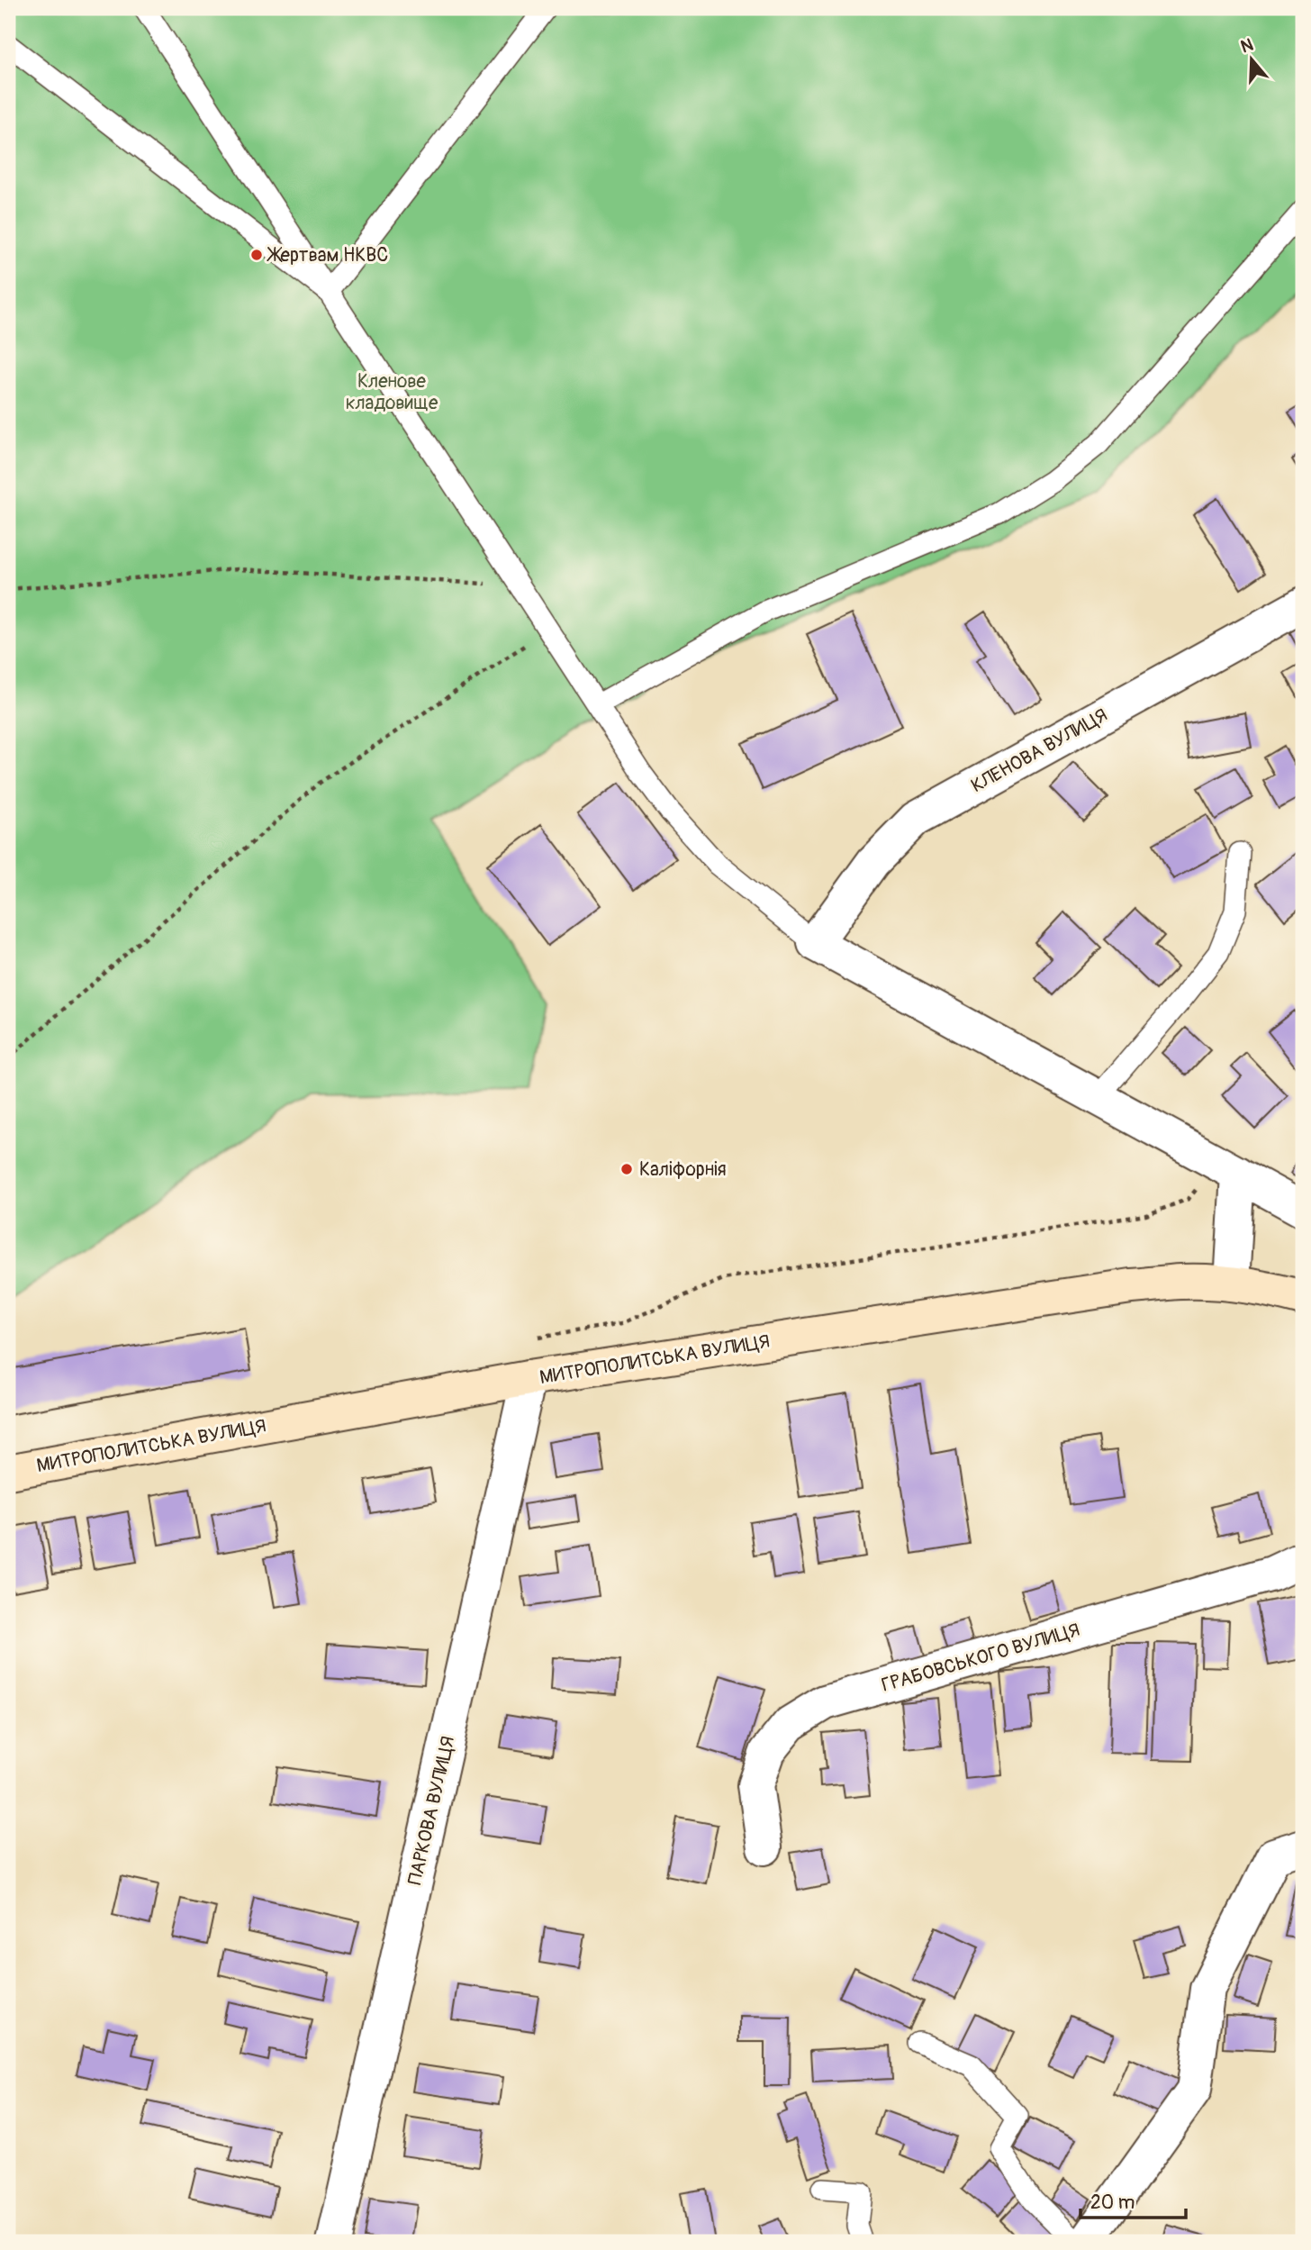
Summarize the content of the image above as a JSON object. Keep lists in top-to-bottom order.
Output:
{
  "streets": {
    "main road": ["МИТРОПОЛИТСЬКА ВУЛИЦЯ"],
    "street": ["КЛЕНОВА ВУЛИЦЯ", "ГРАБОВСЬКОГО ВУЛИЦЯ", "ПАРКОВА ВУЛИЦЯ"]
  },
  "crossings": [
    ["МИТРОПОЛИТСЬКА ВУЛИЦЯ", "ПАРКОВА ВУЛИЦЯ"]
  ],
  "parks": ["Кленове кладовище"],
  "places": ["Жертвам НКВС", "Каліфорнія"],
  "scale_bar": "20 m",
  "north": "top"
}
